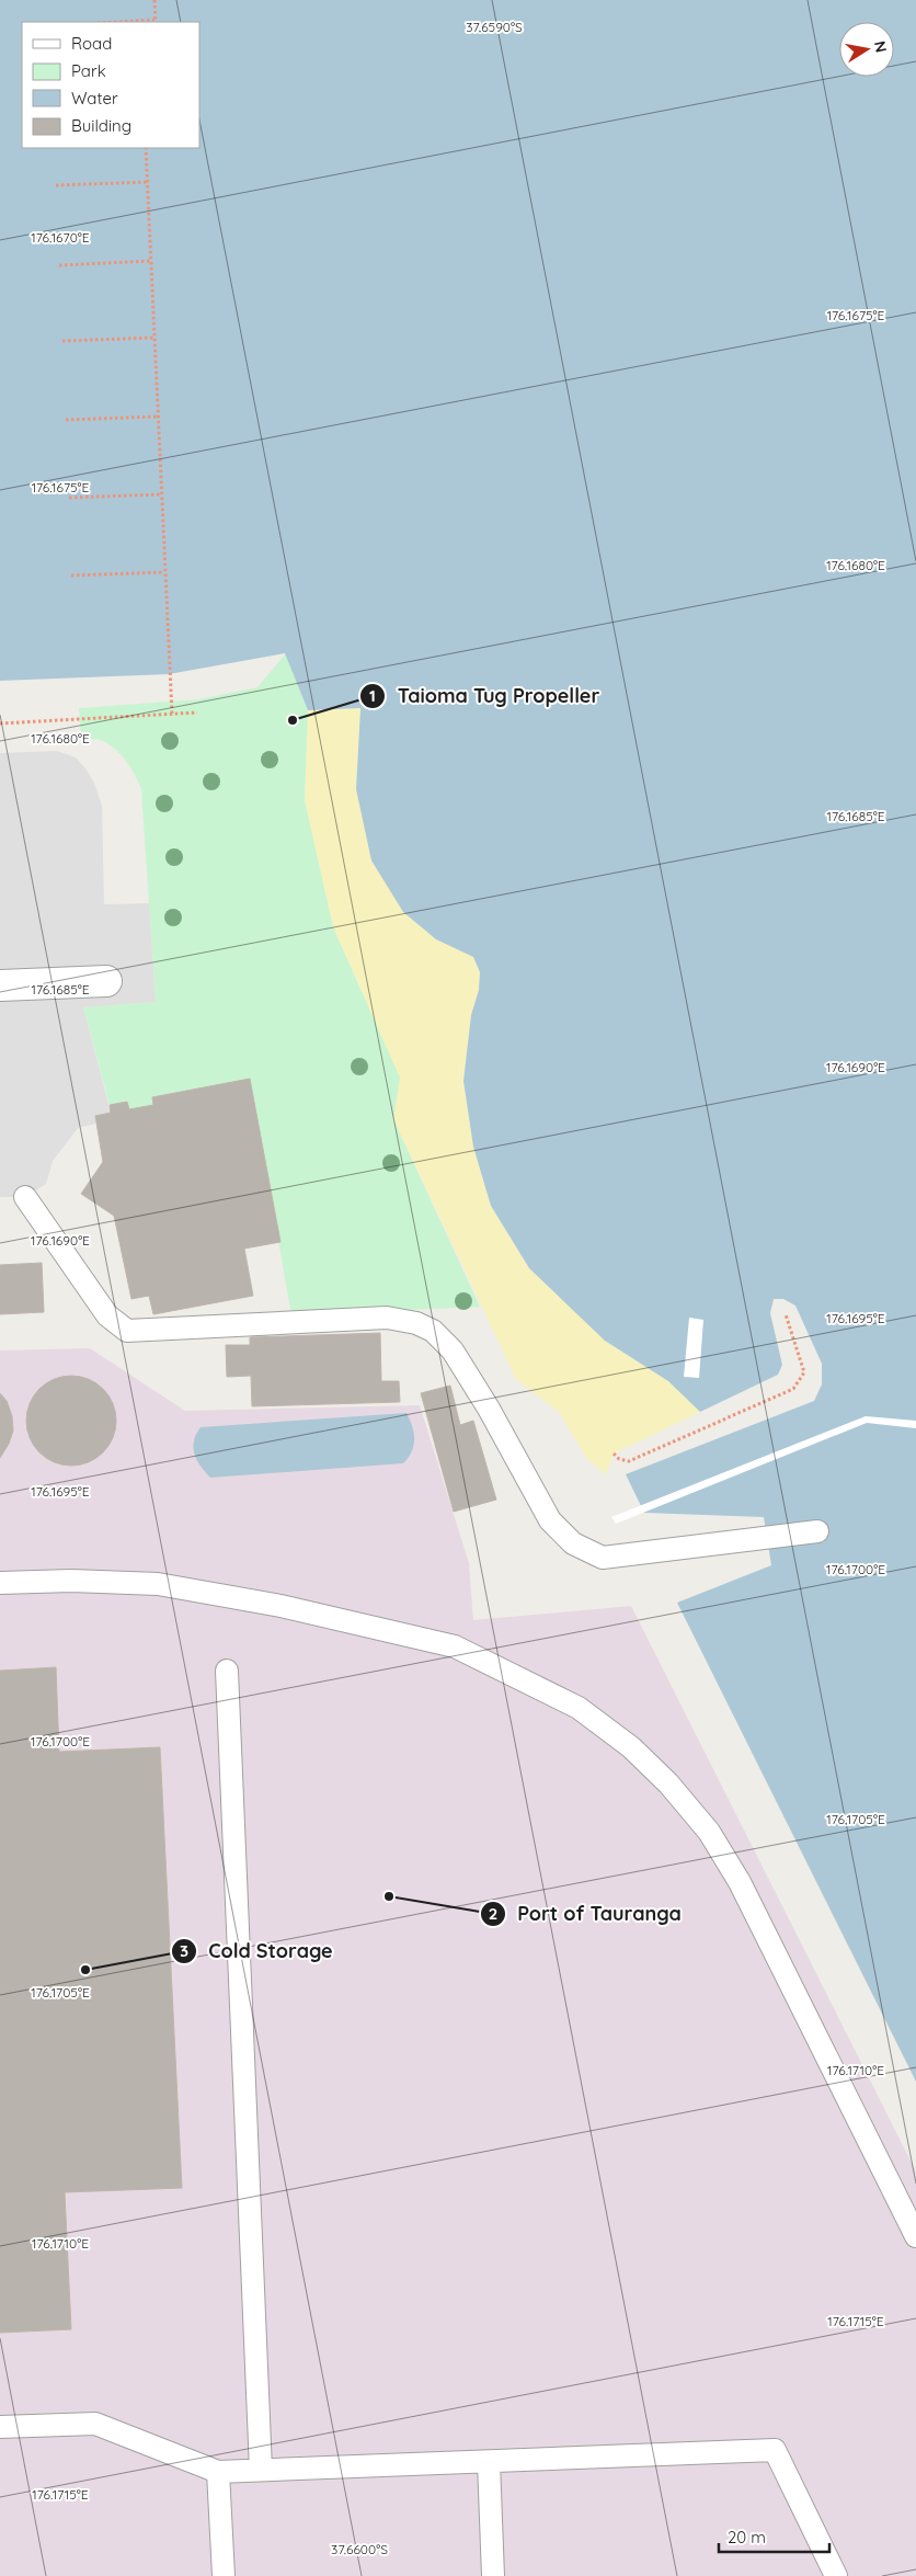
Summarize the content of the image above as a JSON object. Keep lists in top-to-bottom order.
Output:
{
  "places": ["Taioma Tug Propeller", "Port of Tauranga", "Cold Storage"],
  "legend": [
    "Road",
    "Park",
    "Water",
    "Building"
  ],
  "scale_bar": "20 m",
  "north": "right",
  "coordinates": [
    "37.6590°S",
    "176.1670°E",
    "176.1675°E",
    "176.1680°E",
    "176.1685°E",
    "176.1690°E",
    "176.1695°E",
    "176.1700°E",
    "176.1705°E",
    "176.1710°E",
    "176.1715°E",
    "37.6600°S"
  ]
}
